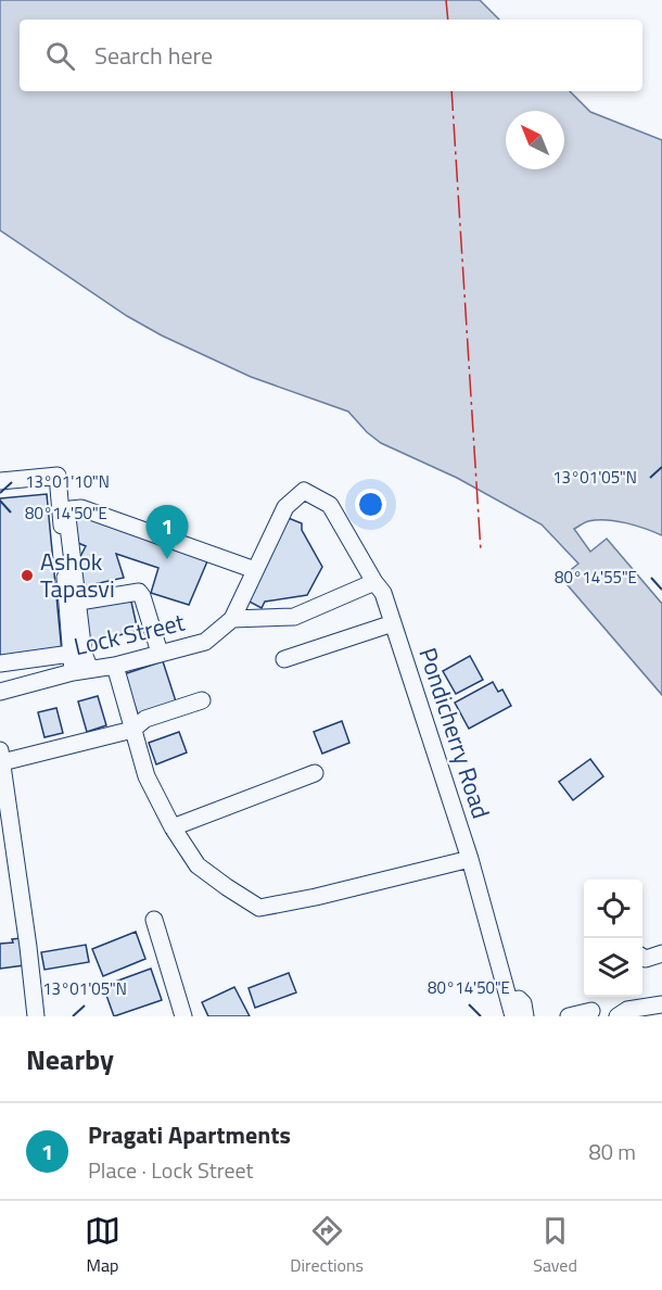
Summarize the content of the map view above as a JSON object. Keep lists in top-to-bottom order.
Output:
{
  "streets": {
    "street": ["Lock Street", "Pondicherry Road"]
  },
  "crossings": [
    ["Lock Street", "Pondicherry Road"]
  ],
  "places": ["Ashok Tapasvi"],
  "north": "top left",
  "page": {
    "search": "Search here",
    "pins": "1",
    "heading": "Nearby",
    "list": [
      {
        "mark": "1",
        "name": "Pragati Apartments",
        "note": "Place · Lock Street",
        "value": "80 m"
      }
    ],
    "nav": ["Map", "Directions", "Saved"]
  },
  "coordinates": [
    "13°01'05\"N",
    "13°01'10\"N",
    "80°14'50\"E",
    "80°14'55\"E"
  ]
}
